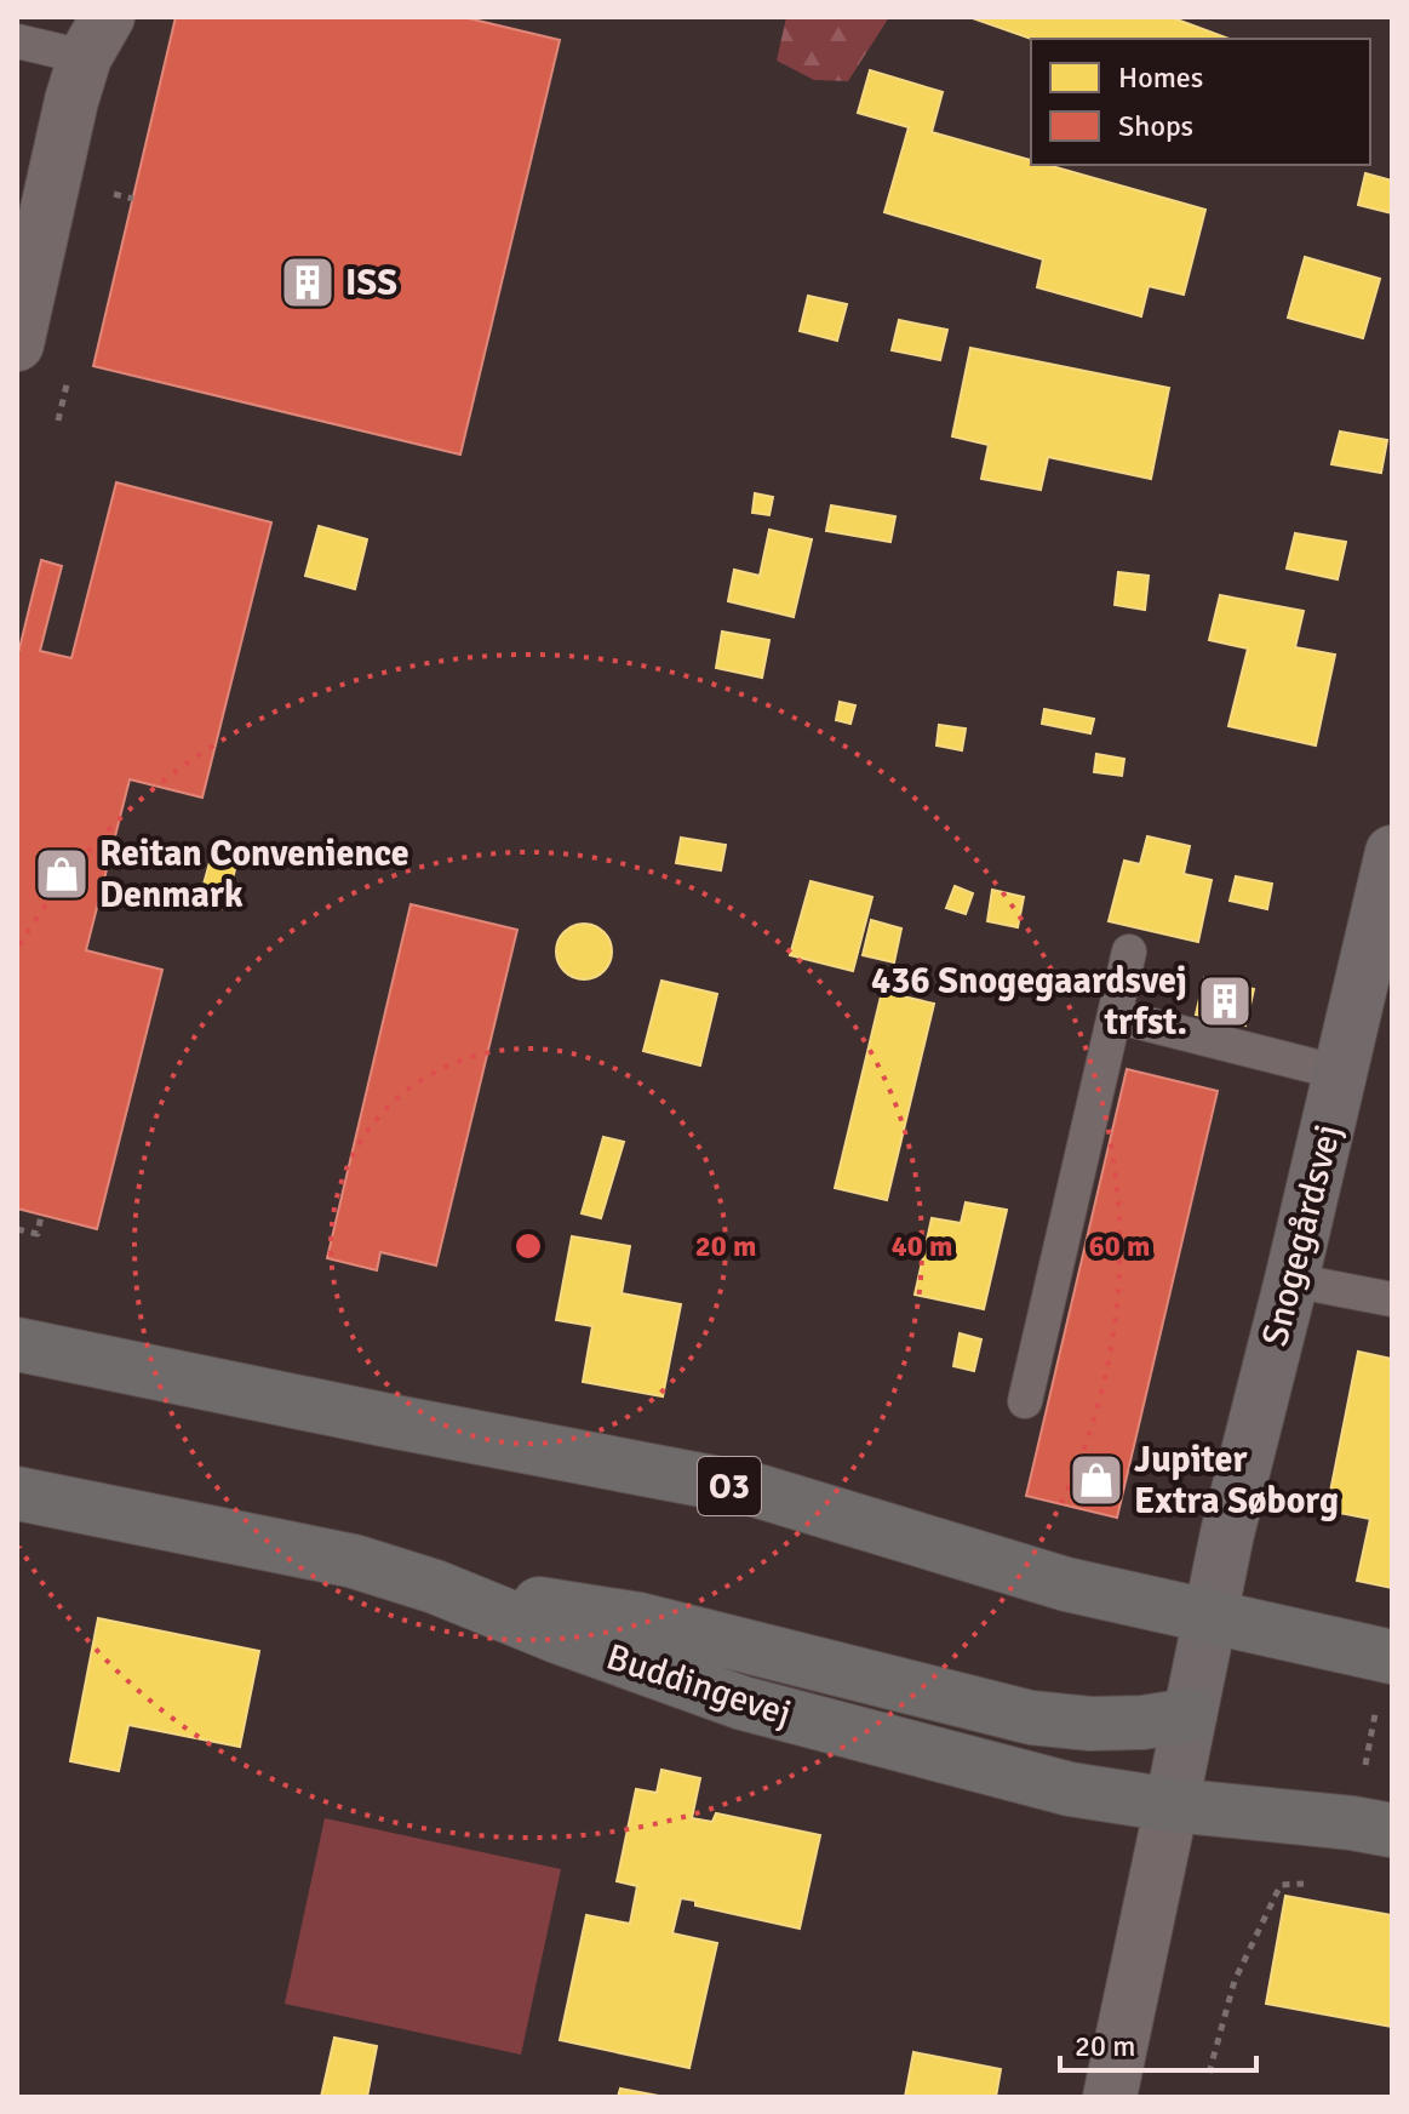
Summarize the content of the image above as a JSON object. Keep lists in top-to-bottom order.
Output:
{
  "streets": {
    "main road": ["O3", "Buddingevej"],
    "street": ["Snogegårdsvej"]
  },
  "crossings": [
    ["Snogegårdsvej", "O3"],
    ["Snogegårdsvej", "Buddingevej"]
  ],
  "places": {
    "building": ["ISS", "436 Snogegaardsvej trfst."],
    "shop": ["Reitan Convenience Denmark", "Jupiter Extra Søborg"]
  },
  "legend": ["Homes", "Shops"],
  "scale_bar": "20 m",
  "rings": ["20 m", "40 m", "60 m"]
}
